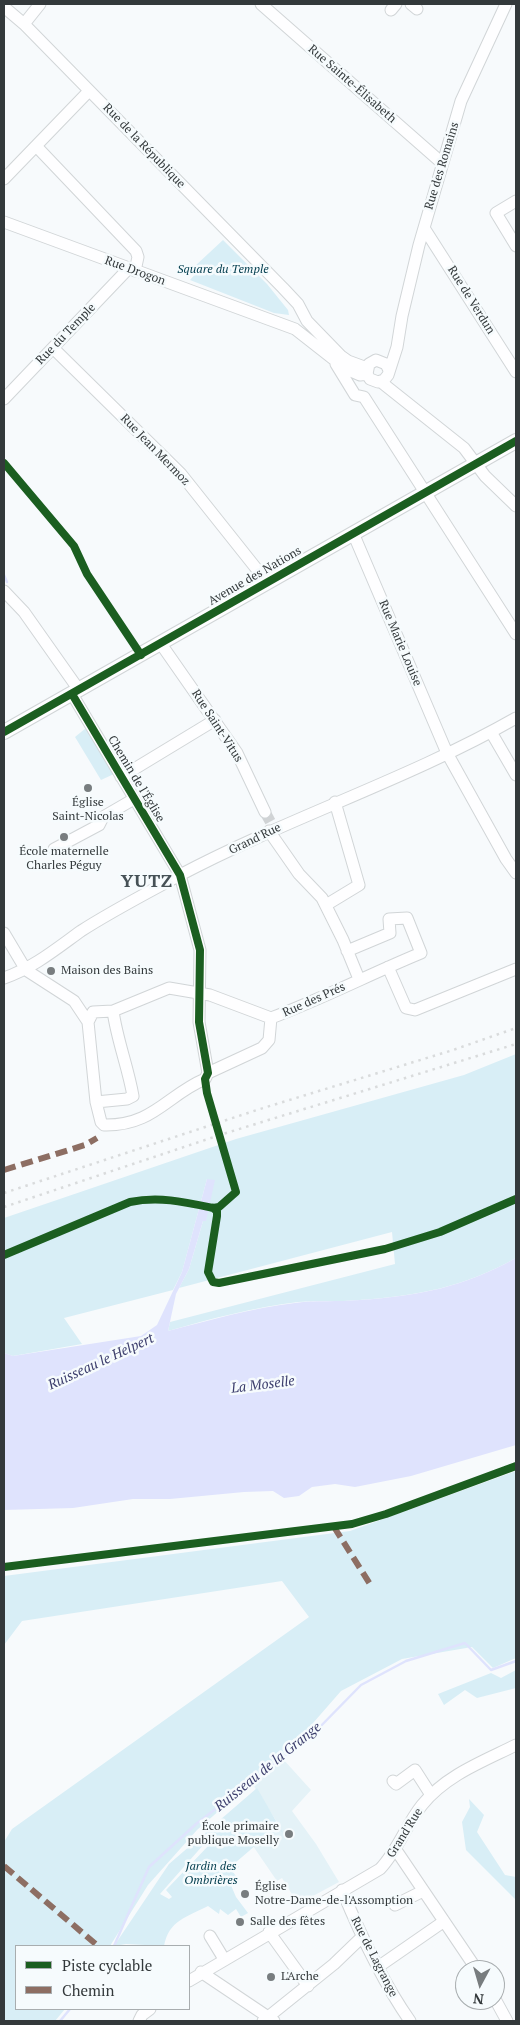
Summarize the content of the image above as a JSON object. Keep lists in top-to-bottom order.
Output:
{
  "streets": {
    "main road": ["Avenue des Nations"],
    "street": [
      "Rue Sainte-Élisabeth",
      "Rue de la République",
      "Rue des Romains",
      "Rue Drogon",
      "Rue de Verdun",
      "Rue du Temple",
      "Rue Jean Mermoz",
      "Rue Marie Louise",
      "Rue Saint-Vitus",
      "Chemin de l'Église",
      "Grand'Rue",
      "Rue des Prés",
      "Rue de Lagrange"
    ]
  },
  "crossings": [
    ["Rue Sainte-Élisabeth", "Rue des Romains"],
    ["Rue de la République", "Rue des Romains"],
    ["Rue de la République", "Rue Drogon"],
    ["Rue de la République", "Avenue des Nations"],
    ["Rue des Romains", "Rue de Verdun"],
    ["Rue Drogon", "Rue du Temple"],
    ["Rue du Temple", "Rue Jean Mermoz"],
    ["Rue Jean Mermoz", "Avenue des Nations"],
    ["Avenue des Nations", "Rue Marie Louise"],
    ["Avenue des Nations", "Rue Saint-Vitus"],
    ["Avenue des Nations", "Chemin de l'Église"],
    ["Rue Marie Louise", "Grand'Rue"],
    ["Rue Saint-Vitus", "Grand'Rue"],
    ["Rue Saint-Vitus", "Rue des Prés"],
    ["Chemin de l'Église", "Grand'Rue"],
    ["Chemin de l'Église", "Rue des Prés"],
    ["Grand'Rue", "Rue de Lagrange"]
  ],
  "districts": ["YUTZ"],
  "water": ["Ruisseau le Helpert", "La Moselle", "Ruisseau de la Grange"],
  "parks": ["Square du Temple", "Jardin des Ombrières"],
  "places": [
    "Église Saint-Nicolas",
    "École maternelle Charles Péguy",
    "Maison des Bains",
    "École primaire publique Moselly",
    "Église Notre-Dame-de-l'Assomption",
    "Salle des fêtes",
    "L'Arche"
  ],
  "legend": ["Piste cyclable", "Chemin"],
  "north": "bottom"
}
